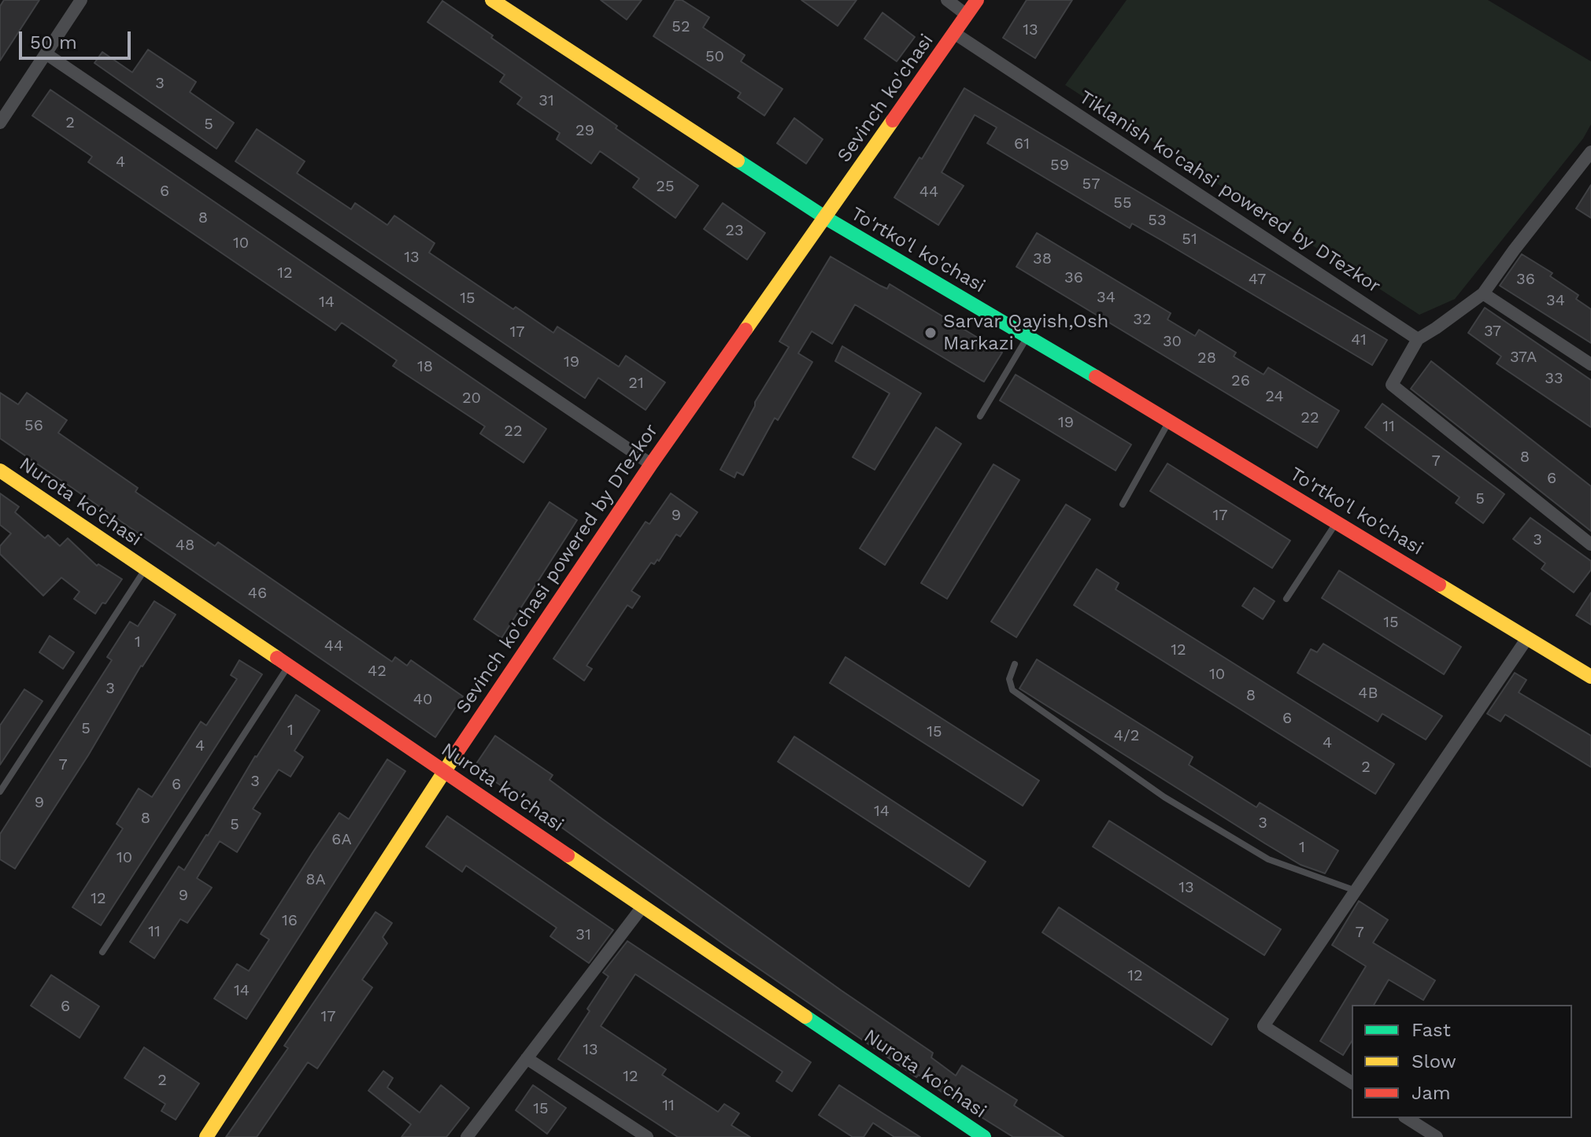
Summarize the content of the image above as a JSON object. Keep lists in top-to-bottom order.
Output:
{
  "streets": {
    "street": [
      "Sevinch ko'chasi",
      "Tiklanish ko'cahsi powered by DTezkor",
      "To'rtko'l ko'chasi",
      "Nurota ko'chasi",
      "Sevinch ko'chasi powered by DTezkor"
    ]
  },
  "crossings": [
    ["Sevinch ko'chasi", "Tiklanish ko'cahsi powered by DTezkor"],
    ["Sevinch ko'chasi", "To'rtko'l ko'chasi"],
    ["Sevinch ko'chasi", "Sevinch ko'chasi powered by DTezkor"],
    ["To'rtko'l ko'chasi", "Sevinch ko'chasi powered by DTezkor"],
    ["Nurota ko'chasi", "Sevinch ko'chasi powered by DTezkor"]
  ],
  "places": ["Sarvar Qayish,Osh Markazi"],
  "house_numbers": [
    "52",
    "13",
    "50",
    "3",
    "31",
    "2",
    "5",
    "29",
    "61",
    "4",
    "59",
    "57",
    "25",
    "6",
    "44",
    "55",
    "8",
    "53",
    "23",
    "51",
    "10",
    "13",
    "38",
    "12",
    "36",
    "47",
    "36",
    "34",
    "15",
    "34",
    "14",
    "32",
    "37",
    "17",
    "41",
    "30",
    "37A",
    "28",
    "19",
    "18",
    "33",
    "26",
    "21",
    "24",
    "20",
    "22",
    "19",
    "56",
    "11",
    "22",
    "8",
    "7",
    "6",
    "5",
    "9",
    "17",
    "3",
    "48",
    "46",
    "15",
    "1",
    "44",
    "12",
    "42",
    "10",
    "3",
    "4B",
    "8",
    "40",
    "6",
    "5",
    "1",
    "15",
    "4/2",
    "4",
    "4",
    "7",
    "2",
    "3",
    "6",
    "9",
    "14",
    "8",
    "3",
    "5",
    "6A",
    "1",
    "10",
    "8A",
    "13",
    "9",
    "12",
    "16",
    "11",
    "7",
    "31",
    "12",
    "14",
    "6",
    "17",
    "13",
    "12",
    "2",
    "11",
    "15"
  ],
  "legend": ["Fast", "Slow", "Jam"],
  "scale_bar": "50 m"
}
